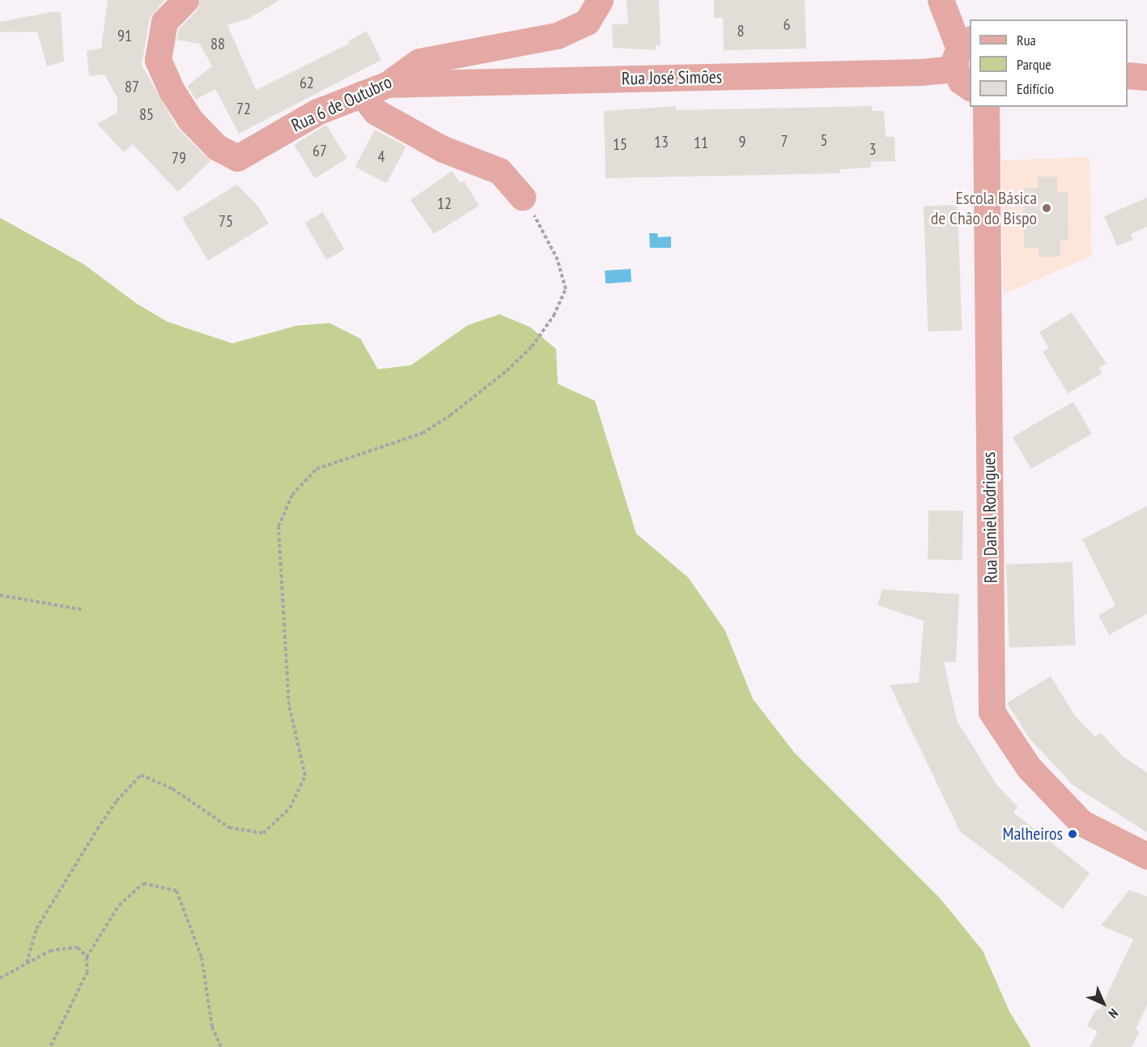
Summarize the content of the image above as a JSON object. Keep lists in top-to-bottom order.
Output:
{
  "streets": {
    "street": ["Rua José Simões", "Rua 6 de Outubro", "Rua Daniel Rodrigues"]
  },
  "crossings": [
    ["Rua José Simões", "Rua 6 de Outubro"]
  ],
  "places": ["Escola Básica de Chão do Bispo", "Malheiros"],
  "house_numbers": [
    "6",
    "8",
    "91",
    "88",
    "62",
    "87",
    "72",
    "85",
    "5",
    "7",
    "13",
    "9",
    "11",
    "15",
    "3",
    "67",
    "4",
    "79",
    "12",
    "75"
  ],
  "legend": ["Rua", "Parque", "Edifício"],
  "north": "bottom right"
}
